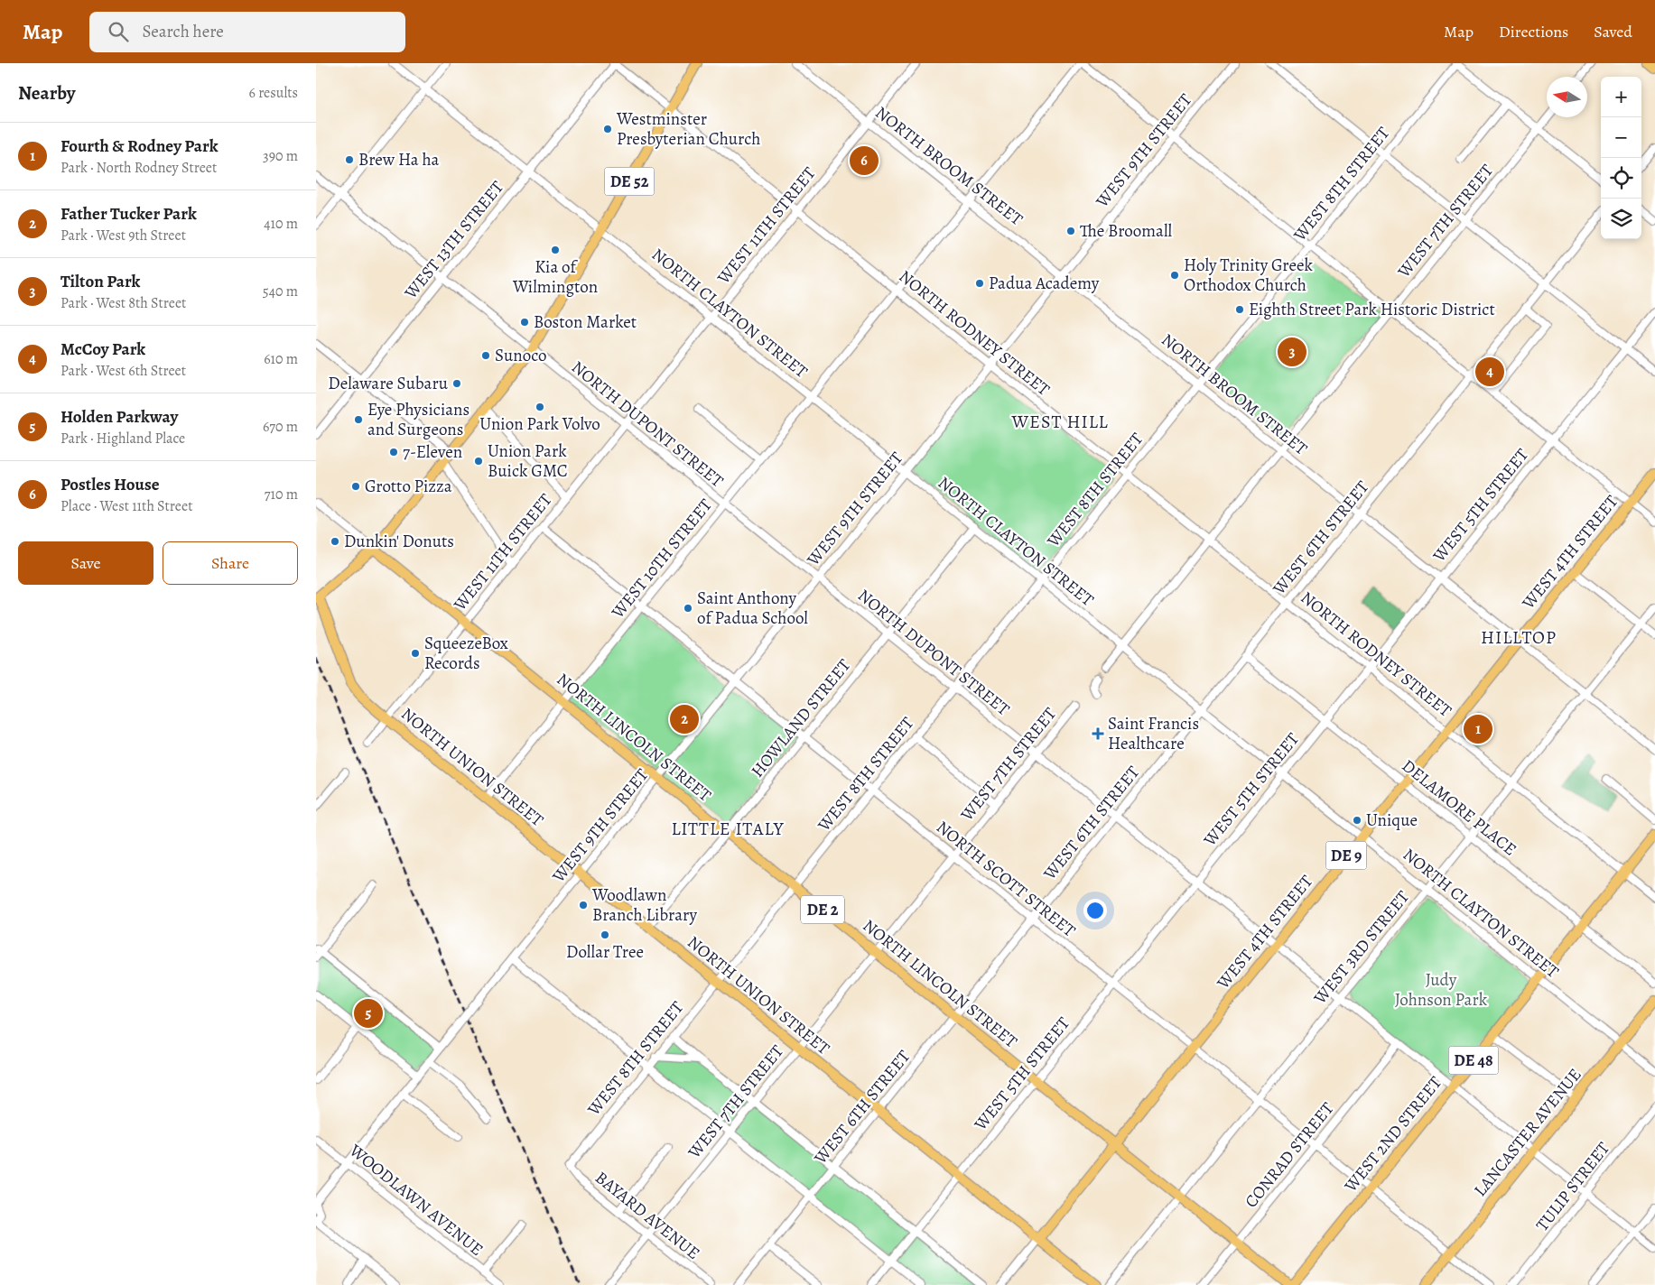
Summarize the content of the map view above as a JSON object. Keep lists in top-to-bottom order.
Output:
{
  "streets": {
    "main road": [
      "DE 52",
      "WEST 4TH STREET",
      "NORTH LINCOLN STREET",
      "NORTH UNION STREET",
      "DE 9",
      "DE 2",
      "DE 48",
      "LANCASTER AVENUE",
      "WEST 2ND STREET"
    ],
    "street": [
      "WEST 9TH STREET",
      "NORTH BROOM STREET",
      "WEST 8TH STREET",
      "WEST 7TH STREET",
      "WEST 11TH STREET",
      "WEST 13TH STREET",
      "NORTH CLAYTON STREET",
      "NORTH RODNEY STREET",
      "NORTH DUPONT STREET",
      "WEST 5TH STREET",
      "WEST 6TH STREET",
      "WEST 10TH STREET",
      "HOWLAND STREET",
      "DELAMORE PLACE",
      "NORTH SCOTT STREET",
      "WEST 3RD STREET",
      "CONRAD STREET",
      "TULIP STREET",
      "WOODLAWN AVENUE",
      "BAYARD AVENUE"
    ]
  },
  "crossings": [
    ["WEST 9TH STREET", "NORTH BROOM STREET"],
    ["WEST 9TH STREET", "NORTH CLAYTON STREET"],
    ["WEST 9TH STREET", "NORTH RODNEY STREET"],
    ["WEST 9TH STREET", "NORTH DUPONT STREET"],
    ["WEST 9TH STREET", "NORTH LINCOLN STREET"],
    ["WEST 9TH STREET", "NORTH UNION STREET"],
    ["WEST 9TH STREET", "NORTH SCOTT STREET"],
    ["WEST 9TH STREET", "WOODLAWN AVENUE"],
    ["NORTH BROOM STREET", "WEST 8TH STREET"],
    ["NORTH BROOM STREET", "WEST 7TH STREET"],
    ["NORTH BROOM STREET", "WEST 11TH STREET"],
    ["NORTH BROOM STREET", "WEST 5TH STREET"],
    ["NORTH BROOM STREET", "WEST 6TH STREET"],
    ["NORTH BROOM STREET", "WEST 4TH STREET"],
    ["NORTH BROOM STREET", "WEST 10TH STREET"],
    ["NORTH BROOM STREET", "WEST 3RD STREET"],
    ["DE 52", "NORTH CLAYTON STREET"],
    ["DE 52", "NORTH RODNEY STREET"],
    ["DE 52", "NORTH DUPONT STREET"],
    ["DE 52", "NORTH LINCOLN STREET"],
    ["DE 52", "NORTH UNION STREET"],
    ["WEST 8TH STREET", "NORTH CLAYTON STREET"],
    ["WEST 8TH STREET", "NORTH RODNEY STREET"],
    ["WEST 8TH STREET", "NORTH DUPONT STREET"],
    ["WEST 8TH STREET", "NORTH LINCOLN STREET"],
    ["WEST 8TH STREET", "NORTH UNION STREET"],
    ["WEST 8TH STREET", "NORTH SCOTT STREET"],
    ["WEST 8TH STREET", "BAYARD AVENUE"],
    ["WEST 7TH STREET", "NORTH CLAYTON STREET"],
    ["WEST 7TH STREET", "NORTH RODNEY STREET"],
    ["WEST 7TH STREET", "NORTH DUPONT STREET"],
    ["WEST 7TH STREET", "NORTH LINCOLN STREET"],
    ["WEST 7TH STREET", "NORTH UNION STREET"],
    ["WEST 7TH STREET", "NORTH SCOTT STREET"],
    ["WEST 7TH STREET", "BAYARD AVENUE"],
    ["WEST 11TH STREET", "NORTH CLAYTON STREET"],
    ["WEST 11TH STREET", "NORTH RODNEY STREET"],
    ["WEST 11TH STREET", "NORTH DUPONT STREET"],
    ["WEST 11TH STREET", "NORTH LINCOLN STREET"],
    ["WEST 11TH STREET", "NORTH UNION STREET"],
    ["WEST 11TH STREET", "NORTH SCOTT STREET"],
    ["WEST 13TH STREET", "NORTH CLAYTON STREET"],
    ["WEST 13TH STREET", "NORTH RODNEY STREET"],
    ["WEST 13TH STREET", "NORTH DUPONT STREET"],
    ["NORTH CLAYTON STREET", "WEST 5TH STREET"],
    ["NORTH CLAYTON STREET", "WEST 6TH STREET"],
    ["NORTH CLAYTON STREET", "WEST 4TH STREET"],
    ["NORTH CLAYTON STREET", "WEST 10TH STREET"],
    ["NORTH CLAYTON STREET", "HOWLAND STREET"],
    ["NORTH CLAYTON STREET", "WEST 3RD STREET"],
    ["NORTH CLAYTON STREET", "LANCASTER AVENUE"],
    ["NORTH CLAYTON STREET", "WEST 2ND STREET"],
    ["NORTH RODNEY STREET", "WEST 5TH STREET"],
    ["NORTH RODNEY STREET", "WEST 6TH STREET"],
    ["NORTH RODNEY STREET", "WEST 4TH STREET"],
    ["NORTH RODNEY STREET", "WEST 10TH STREET"],
    ["NORTH RODNEY STREET", "WEST 3RD STREET"],
    ["NORTH RODNEY STREET", "WEST 2ND STREET"],
    ["NORTH DUPONT STREET", "WEST 5TH STREET"],
    ["NORTH DUPONT STREET", "WEST 6TH STREET"],
    ["NORTH DUPONT STREET", "WEST 4TH STREET"],
    ["NORTH DUPONT STREET", "WEST 10TH STREET"],
    ["NORTH DUPONT STREET", "HOWLAND STREET"],
    ["NORTH DUPONT STREET", "WEST 3RD STREET"],
    ["NORTH DUPONT STREET", "LANCASTER AVENUE"],
    ["NORTH DUPONT STREET", "WEST 2ND STREET"],
    ["NORTH DUPONT STREET", "CONRAD STREET"],
    ["NORTH DUPONT STREET", "TULIP STREET"],
    ["WEST 5TH STREET", "NORTH LINCOLN STREET"],
    ["WEST 5TH STREET", "NORTH UNION STREET"],
    ["WEST 5TH STREET", "DELAMORE PLACE"],
    ["WEST 5TH STREET", "NORTH SCOTT STREET"],
    ["WEST 6TH STREET", "NORTH LINCOLN STREET"],
    ["WEST 6TH STREET", "NORTH UNION STREET"],
    ["WEST 6TH STREET", "DELAMORE PLACE"],
    ["WEST 6TH STREET", "NORTH SCOTT STREET"],
    ["WEST 4TH STREET", "NORTH LINCOLN STREET"],
    ["WEST 4TH STREET", "NORTH UNION STREET"],
    ["WEST 4TH STREET", "DELAMORE PLACE"],
    ["WEST 4TH STREET", "NORTH SCOTT STREET"],
    ["WEST 10TH STREET", "NORTH LINCOLN STREET"],
    ["WEST 10TH STREET", "NORTH UNION STREET"],
    ["WEST 10TH STREET", "NORTH SCOTT STREET"],
    ["HOWLAND STREET", "NORTH LINCOLN STREET"],
    ["HOWLAND STREET", "NORTH UNION STREET"],
    ["HOWLAND STREET", "NORTH SCOTT STREET"],
    ["NORTH LINCOLN STREET", "WEST 3RD STREET"],
    ["NORTH LINCOLN STREET", "WEST 2ND STREET"],
    ["NORTH LINCOLN STREET", "CONRAD STREET"],
    ["DELAMORE PLACE", "WEST 3RD STREET"],
    ["DELAMORE PLACE", "WEST 2ND STREET"],
    ["NORTH SCOTT STREET", "WEST 3RD STREET"],
    ["NORTH SCOTT STREET", "LANCASTER AVENUE"],
    ["NORTH SCOTT STREET", "WEST 2ND STREET"],
    ["NORTH SCOTT STREET", "CONRAD STREET"]
  ],
  "districts": ["WEST HILL", "HILLTOP", "LITTLE ITALY"],
  "parks": ["Judy Johnson Park"],
  "places": {
    "other": [
      "Westminster Presbyterian Church",
      "Brew Ha ha",
      "The Broomall",
      "Kia of Wilmington",
      "Holy Trinity Greek Orthodox Church",
      "Padua Academy",
      "Eighth Street Park Historic District",
      "Boston Market",
      "Sunoco",
      "Delaware Subaru",
      "Union Park Volvo",
      "Eye Physicians and Surgeons",
      "7-Eleven",
      "Union Park Buick GMC",
      "Grotto Pizza",
      "Dunkin' Donuts",
      "Saint Anthony of Padua School",
      "SqueezeBox Records",
      "Unique",
      "Woodlawn Branch Library",
      "Dollar Tree"
    ],
    "health": ["Saint Francis Healthcare"]
  },
  "north": "left",
  "page": {
    "header": "Map",
    "search": "Search here",
    "nav": ["Map", "Directions", "Saved"],
    "heading": ["Nearby", "6 results"],
    "map_buttons": ["+", "−"],
    "list": [
      {
        "mark": "1",
        "name": "Fourth & Rodney Park",
        "note": "Park · North Rodney Street",
        "value": "390 m"
      },
      {
        "mark": "2",
        "name": "Father Tucker Park",
        "note": "Park · West 9th Street",
        "value": "410 m"
      },
      {
        "mark": "3",
        "name": "Tilton Park",
        "note": "Park · West 8th Street",
        "value": "540 m"
      },
      {
        "mark": "4",
        "name": "McCoy Park",
        "note": "Park · West 6th Street",
        "value": "610 m"
      },
      {
        "mark": "5",
        "name": "Holden Parkway",
        "note": "Park · Highland Place",
        "value": "670 m"
      },
      {
        "mark": "6",
        "name": "Postles House",
        "note": "Place · West 11th Street",
        "value": "710 m"
      }
    ],
    "pins": [
      "6",
      "3",
      "4",
      "2",
      "1",
      "5"
    ],
    "buttons": ["Save", "Share"]
  }
}
